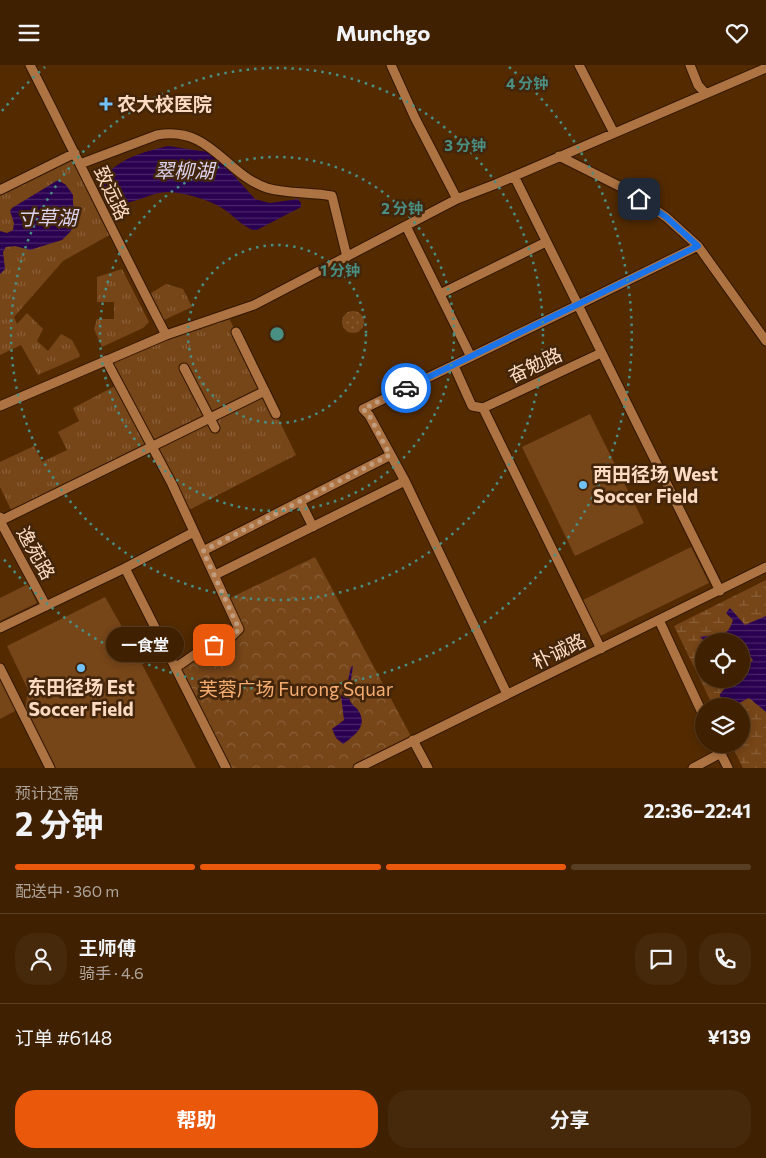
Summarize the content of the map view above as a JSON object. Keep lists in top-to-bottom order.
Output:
{
  "streets": {
    "street": [
      "致远路",
      "奋勉路",
      "逸苑路",
      "朴诚路"
    ]
  },
  "water": ["翠柳湖", "寸草湖"],
  "parks": ["芙蓉广场 Furong Squar"],
  "places": {
    "health": ["农大校医院"],
    "other": ["西田径场 West Soccer Field", "一食堂", "东田径场 Est Soccer Field"]
  },
  "page": {
    "header": "Munchgo",
    "bubble": "一食堂",
    "heading": ["2 分钟", "预计还需", "22:36–22:41"],
    "panel": [
      "王师傅",
      "骑手 · 4.6",
      "订单 #6148",
      "¥139"
    ],
    "bar": "配送中 · 360 m",
    "buttons": ["帮助", "分享"]
  },
  "rings": [
    "4 分钟",
    "3 分钟",
    "2 分钟",
    "1 分钟"
  ]
}
